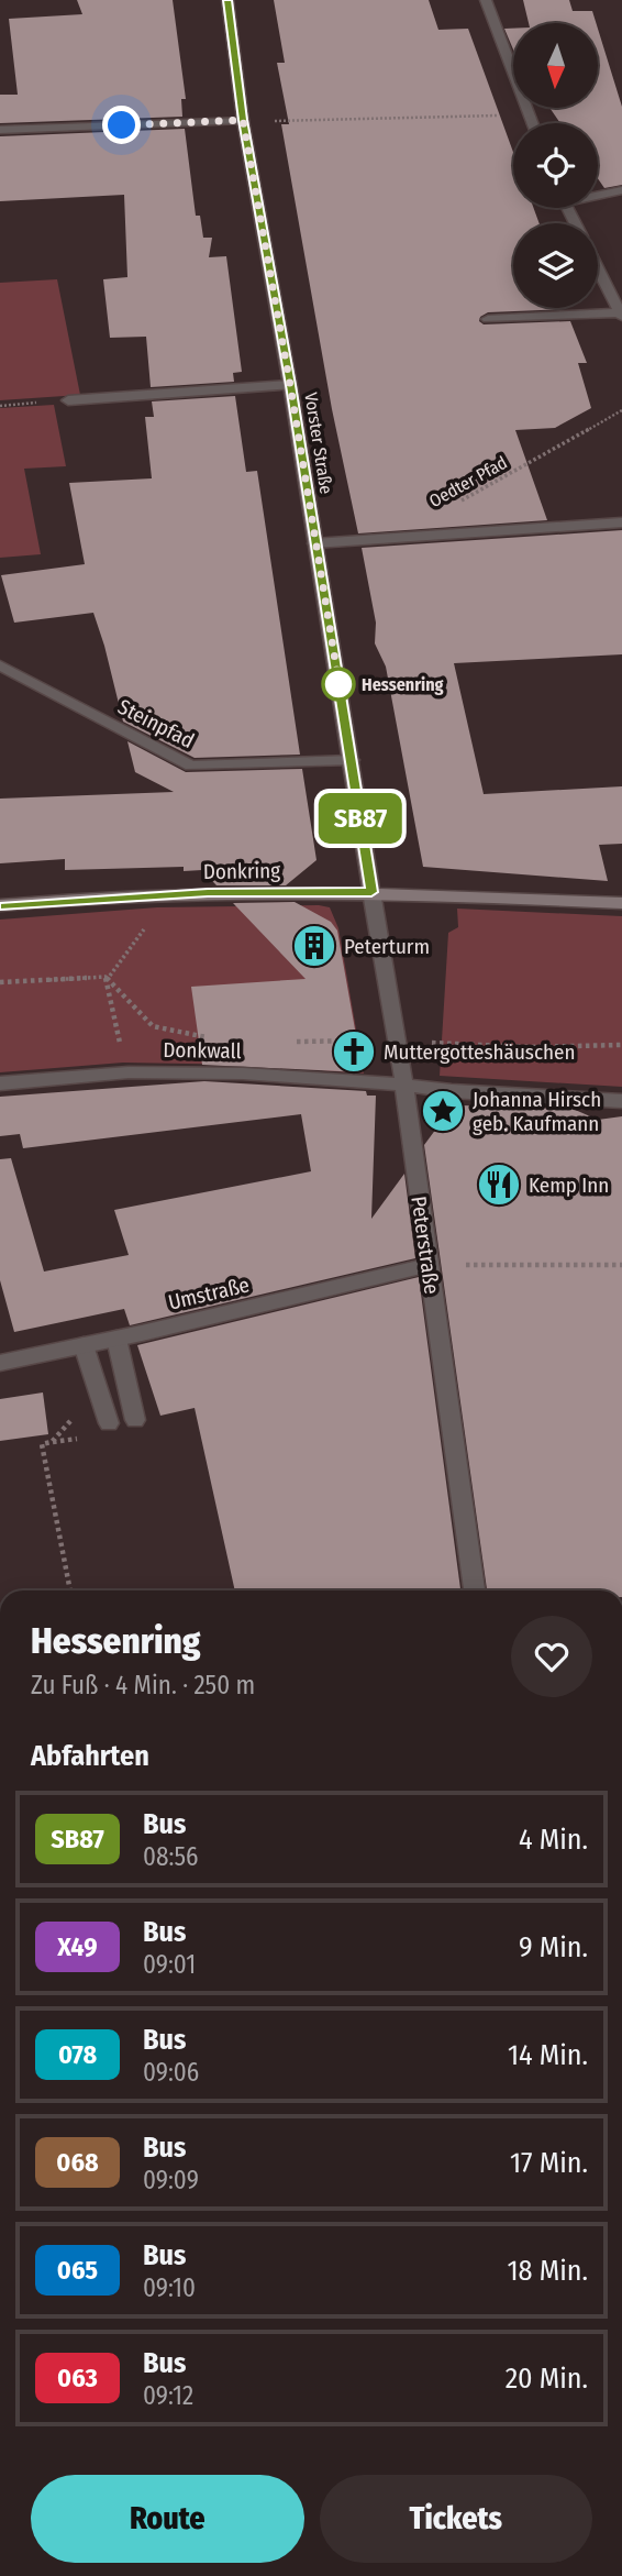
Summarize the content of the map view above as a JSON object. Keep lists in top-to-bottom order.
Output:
{
  "streets": {
    "main road": ["Vorster Straße", "Donkring"],
    "street": [
      "Steinpfad",
      "Donkwall",
      "Peterstraße",
      "Umstraße"
    ],
    "path": ["Oedter Pfad"]
  },
  "crossings": [
    ["Vorster Straße", "Steinpfad"],
    ["Vorster Straße", "Donkring"],
    ["Vorster Straße", "Peterstraße"],
    ["Donkring", "Peterstraße"],
    ["Donkwall", "Peterstraße"],
    ["Peterstraße", "Umstraße"]
  ],
  "places": {
    "other": ["Hessenring"],
    "building": ["Peterturm"],
    "church": ["Muttergotteshäuschen"],
    "place": ["Johanna Hirsch geb. Kaufmann"],
    "restaurant": ["Kemp Inn"]
  },
  "lines": ["bus line SB87"],
  "north": "bottom",
  "page": {
    "on_map": "SB87",
    "heading": [
      ["Hessenring", "Zu Fuß · 4 Min. · 250 m"],
      "Abfahrten"
    ],
    "list": [
      {
        "mark": "SB87",
        "name": "Bus",
        "note": "08:56",
        "value": "4 Min."
      },
      {
        "mark": "X49",
        "name": "Bus",
        "note": "09:01",
        "value": "9 Min."
      },
      {
        "mark": "078",
        "name": "Bus",
        "note": "09:06",
        "value": "14 Min."
      },
      {
        "mark": "068",
        "name": "Bus",
        "note": "09:09",
        "value": "17 Min."
      },
      {
        "mark": "065",
        "name": "Bus",
        "note": "09:10",
        "value": "18 Min."
      },
      {
        "mark": "063",
        "name": "Bus",
        "note": "09:12",
        "value": "20 Min."
      }
    ],
    "buttons": ["Route", "Tickets"]
  }
}
